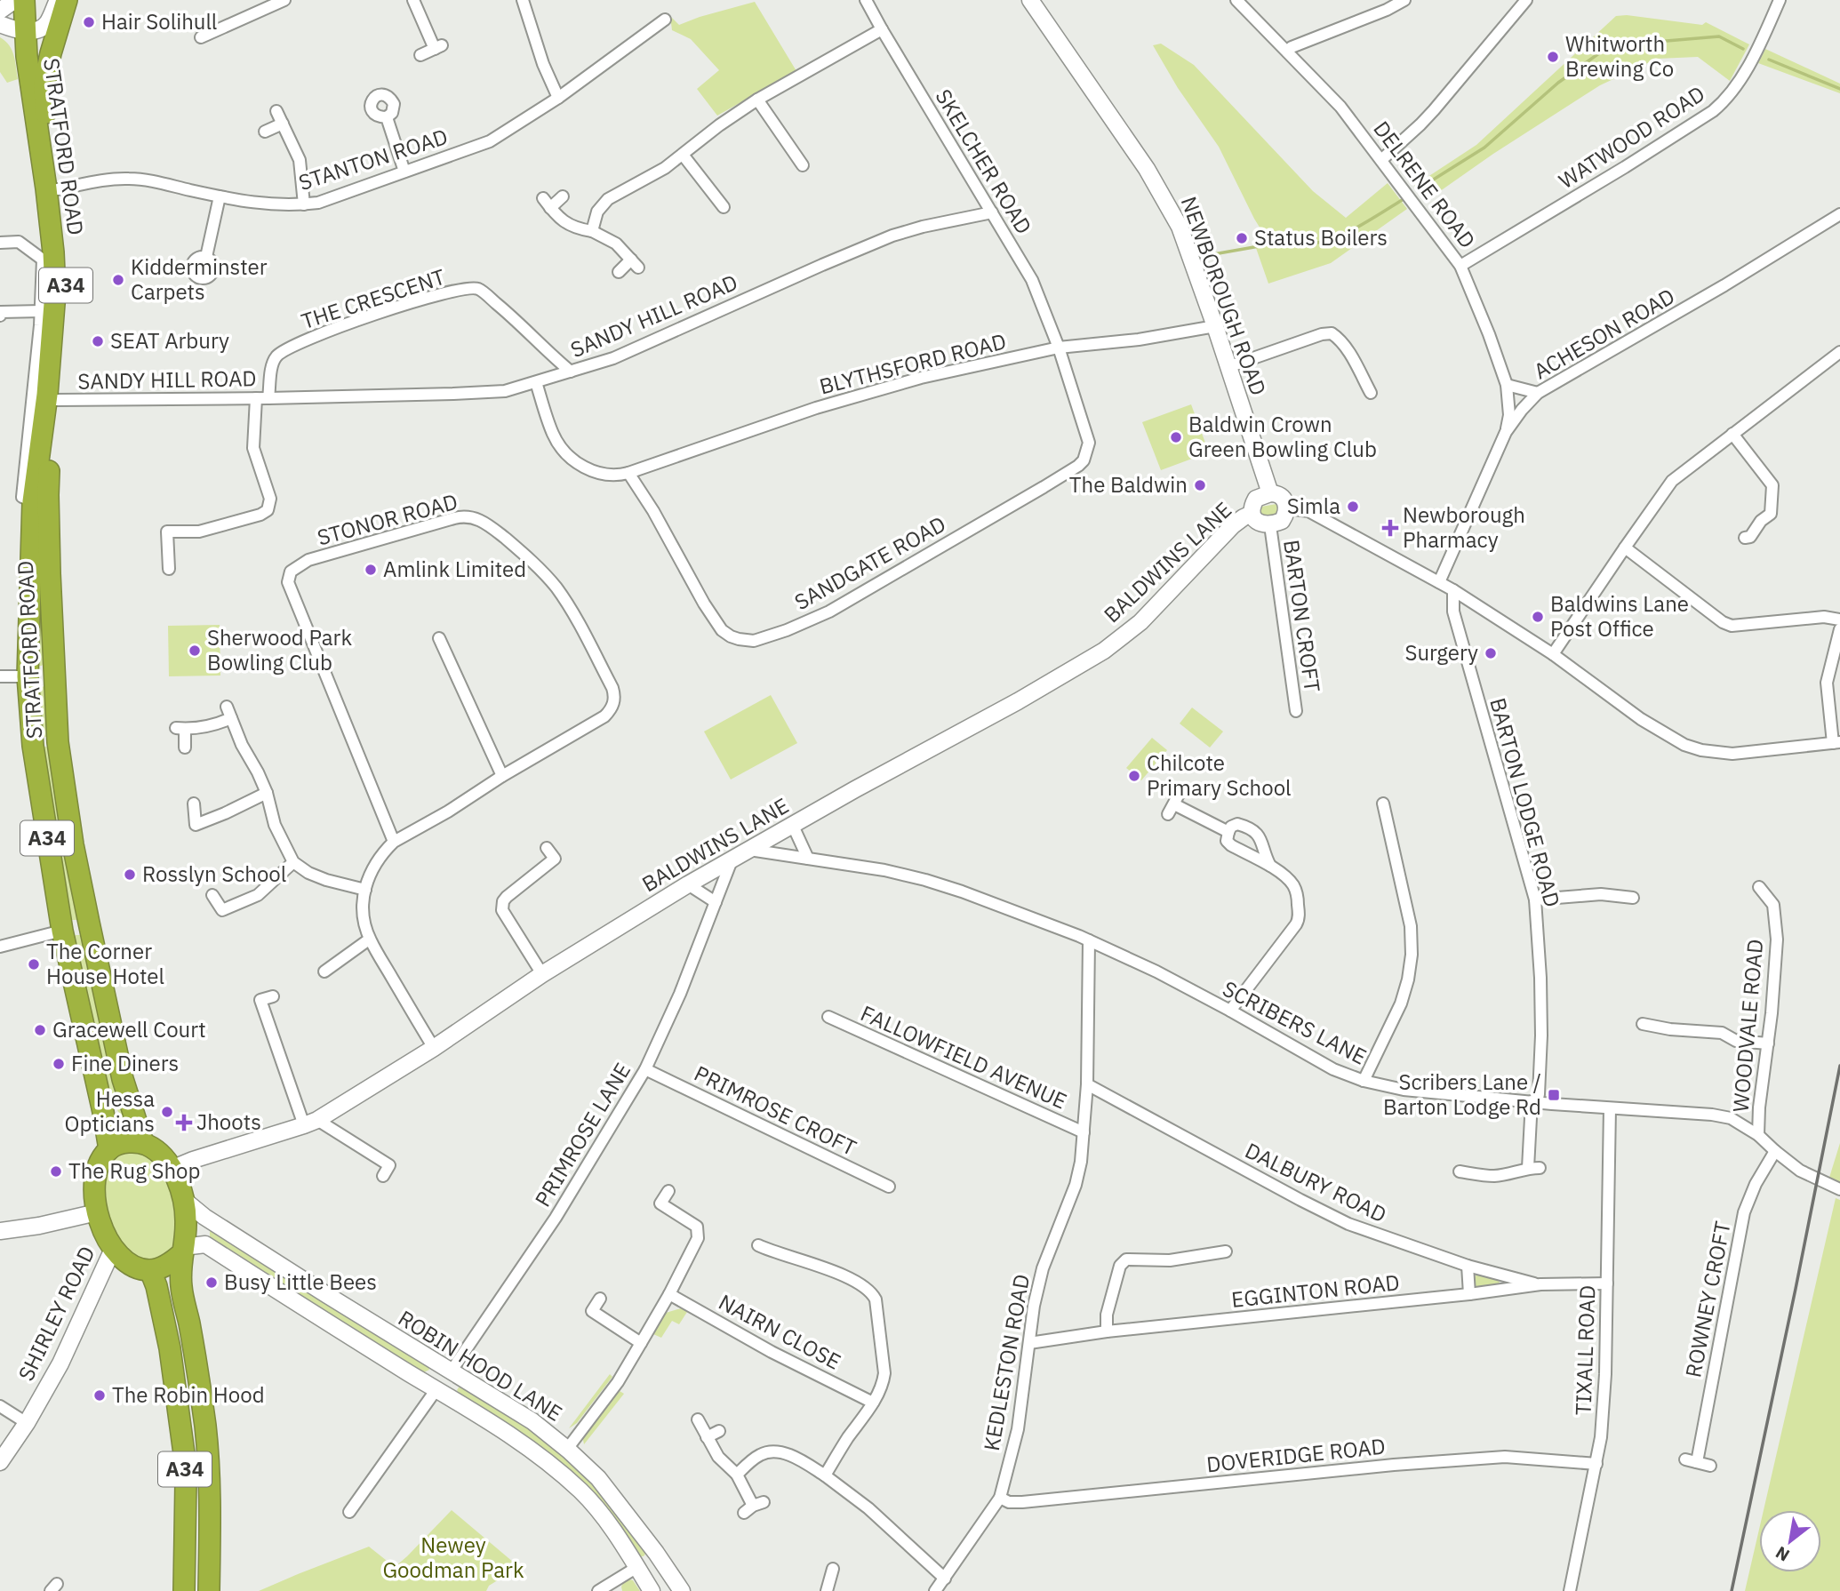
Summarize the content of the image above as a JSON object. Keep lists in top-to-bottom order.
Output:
{
  "streets": {
    "highway": ["STRATFORD ROAD", "A34"],
    "street": [
      "WATWOOD ROAD",
      "STANTON ROAD",
      "SKELCHER ROAD",
      "DELRENE ROAD",
      "NEWBOROUGH ROAD",
      "THE CRESCENT",
      "SANDY HILL ROAD",
      "ACHESON ROAD",
      "BLYTHSFORD ROAD",
      "STONOR ROAD",
      "BALDWINS LANE",
      "SANDGATE ROAD",
      "BARTON CROFT",
      "BARTON LODGE ROAD",
      "SCRIBERS LANE",
      "WOODVALE ROAD",
      "FALLOWFIELD AVENUE",
      "PRIMROSE CROFT",
      "PRIMROSE LANE",
      "DALBURY ROAD",
      "EGGINTON ROAD",
      "ROWNEY CROFT",
      "SHIRLEY ROAD",
      "NAIRN CLOSE",
      "TIXALL ROAD",
      "KEDLESTON ROAD",
      "ROBIN HOOD LANE",
      "DOVERIDGE ROAD"
    ]
  },
  "crossings": [
    ["WATWOOD ROAD", "DELRENE ROAD"],
    ["STRATFORD ROAD", "STANTON ROAD"],
    ["STRATFORD ROAD", "A34"],
    ["STRATFORD ROAD", "SANDY HILL ROAD"],
    ["STRATFORD ROAD", "BALDWINS LANE"],
    ["STRATFORD ROAD", "SHIRLEY ROAD"],
    ["STRATFORD ROAD", "ROBIN HOOD LANE"],
    ["SKELCHER ROAD", "SANDY HILL ROAD"],
    ["SKELCHER ROAD", "BLYTHSFORD ROAD"],
    ["SKELCHER ROAD", "SANDGATE ROAD"],
    ["DELRENE ROAD", "ACHESON ROAD"],
    ["A34", "BALDWINS LANE"],
    ["A34", "SHIRLEY ROAD"],
    ["A34", "ROBIN HOOD LANE"],
    ["NEWBOROUGH ROAD", "BLYTHSFORD ROAD"],
    ["NEWBOROUGH ROAD", "BALDWINS LANE"],
    ["NEWBOROUGH ROAD", "BARTON CROFT"],
    ["THE CRESCENT", "SANDY HILL ROAD"],
    ["BLYTHSFORD ROAD", "SANDGATE ROAD"],
    ["STONOR ROAD", "BALDWINS LANE"],
    ["BALDWINS LANE", "BARTON CROFT"],
    ["BALDWINS LANE", "SCRIBERS LANE"],
    ["BALDWINS LANE", "PRIMROSE LANE"],
    ["BALDWINS LANE", "SHIRLEY ROAD"],
    ["BALDWINS LANE", "ROBIN HOOD LANE"],
    ["BARTON LODGE ROAD", "SCRIBERS LANE"],
    ["SCRIBERS LANE", "WOODVALE ROAD"],
    ["SCRIBERS LANE", "ROWNEY CROFT"],
    ["SCRIBERS LANE", "TIXALL ROAD"],
    ["SCRIBERS LANE", "KEDLESTON ROAD"],
    ["FALLOWFIELD AVENUE", "KEDLESTON ROAD"],
    ["PRIMROSE CROFT", "PRIMROSE LANE"],
    ["PRIMROSE LANE", "ROBIN HOOD LANE"],
    ["DALBURY ROAD", "EGGINTON ROAD"],
    ["DALBURY ROAD", "KEDLESTON ROAD"],
    ["EGGINTON ROAD", "TIXALL ROAD"],
    ["EGGINTON ROAD", "KEDLESTON ROAD"],
    ["SHIRLEY ROAD", "ROBIN HOOD LANE"],
    ["TIXALL ROAD", "DOVERIDGE ROAD"],
    ["KEDLESTON ROAD", "DOVERIDGE ROAD"]
  ],
  "parks": ["Newey Goodman Park"],
  "places": {
    "other": [
      "Hair Solihull",
      "Whitworth Brewing Co",
      "Status Boilers",
      "Kidderminster Carpets",
      "SEAT Arbury",
      "Baldwin Crown Green Bowling Club",
      "The Baldwin",
      "Simla",
      "Amlink Limited",
      "Baldwins Lane Post Office",
      "Sherwood Park Bowling Club",
      "Surgery",
      "Chilcote Primary School",
      "Rosslyn School",
      "The Corner House Hotel",
      "Gracewell Court",
      "Fine Diners",
      "Hessa Opticians",
      "The Rug Shop",
      "Busy Little Bees",
      "The Robin Hood"
    ],
    "health": ["Newborough Pharmacy", "Jhoots"],
    "transit": ["Scribers Lane / Barton Lodge Rd"]
  },
  "north": "bottom left"
}
